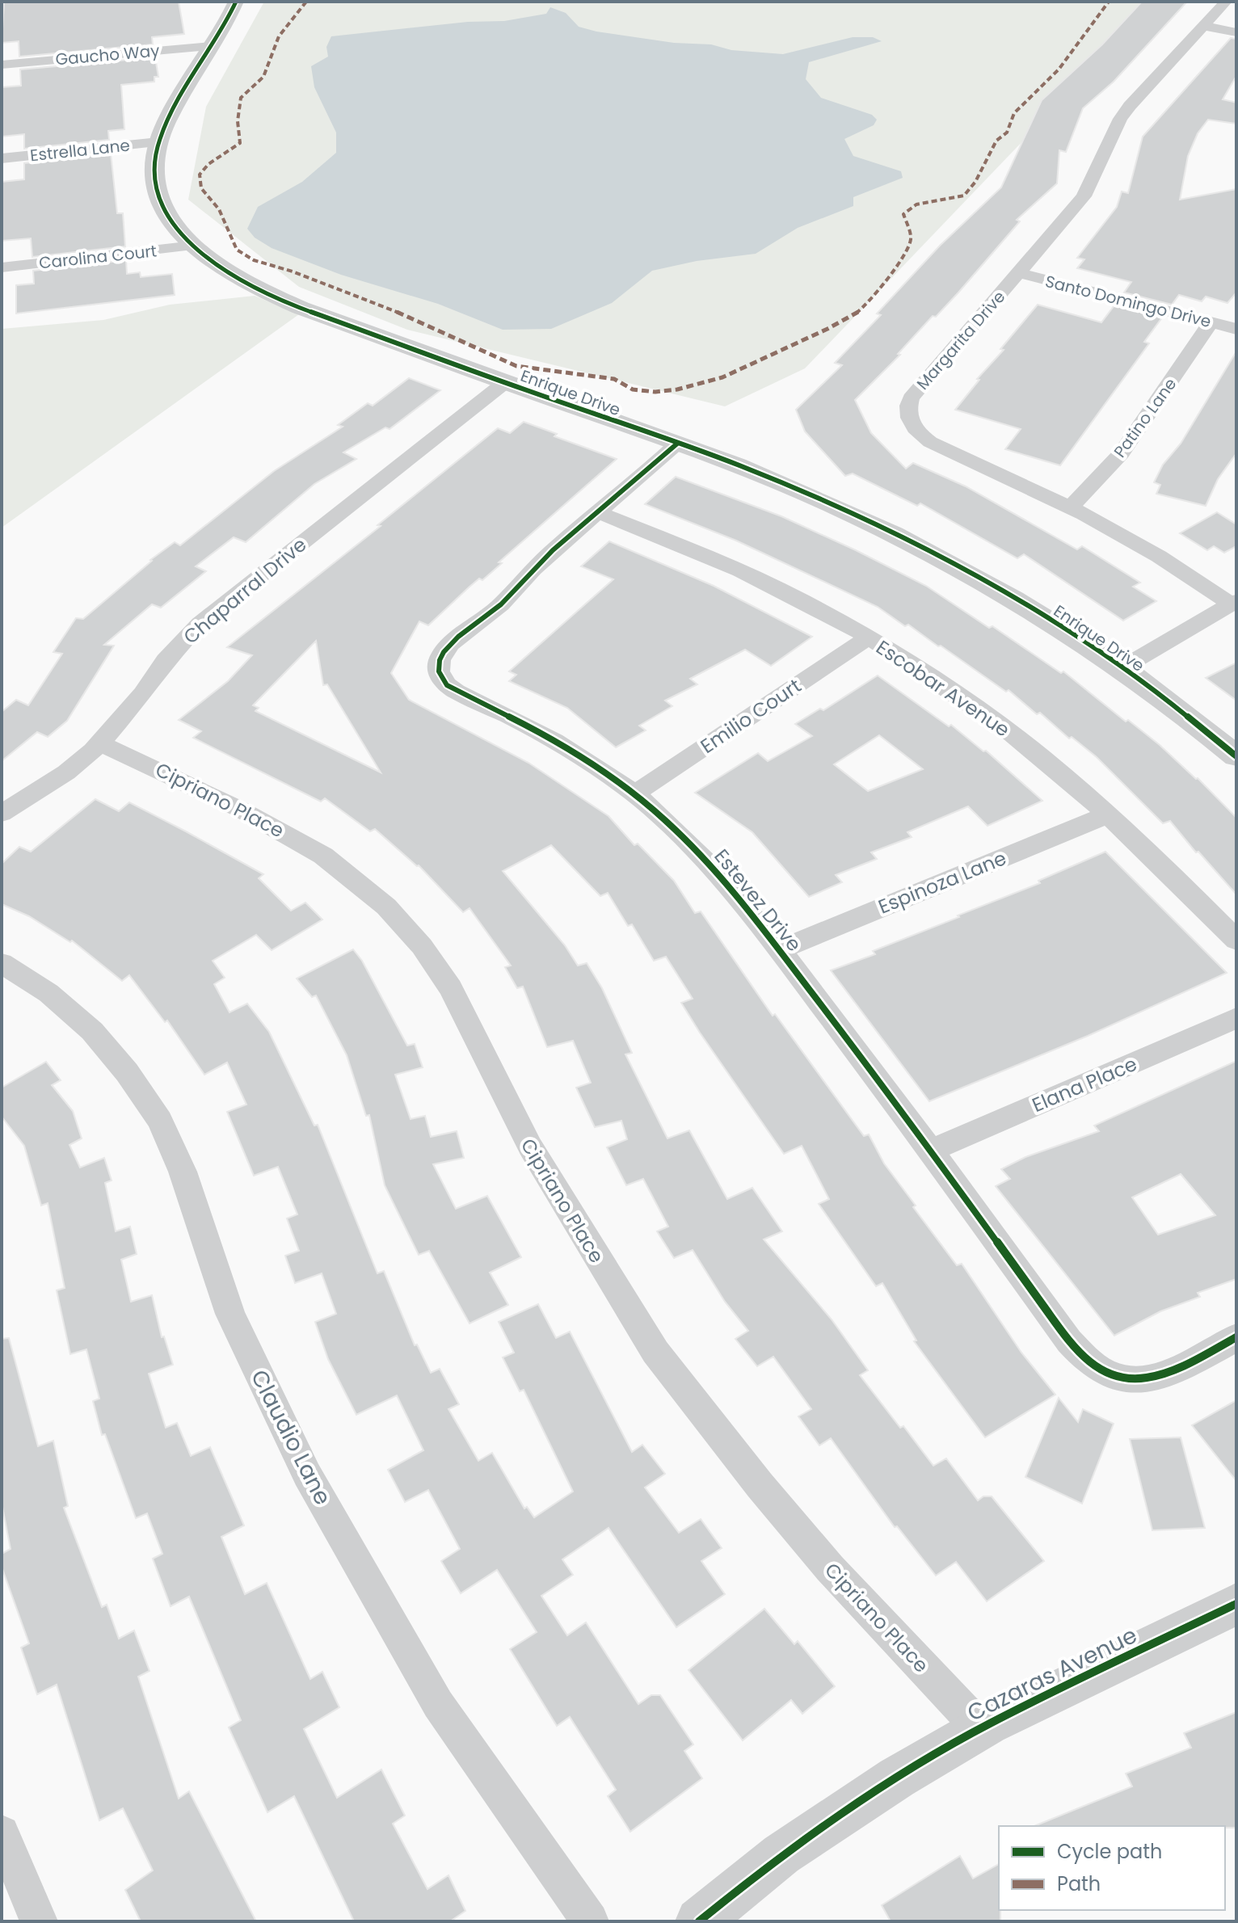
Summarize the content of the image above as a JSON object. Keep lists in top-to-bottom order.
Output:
{
  "streets": {
    "street": [
      "Gaucho Way",
      "Estrella Lane",
      "Carolina Court",
      "Santo Domingo Drive",
      "Margarita Drive",
      "Enrique Drive",
      "Patino Lane",
      "Chaparral Drive",
      "Escobar Avenue",
      "Emilio Court",
      "Cipriano Place",
      "Espinoza Lane",
      "Estevez Drive",
      "Elana Place",
      "Claudio Lane",
      "Cazaras Avenue"
    ]
  },
  "crossings": [
    ["Gaucho Way", "Enrique Drive"],
    ["Estrella Lane", "Enrique Drive"],
    ["Carolina Court", "Enrique Drive"],
    ["Santo Domingo Drive", "Margarita Drive"],
    ["Santo Domingo Drive", "Patino Lane"],
    ["Margarita Drive", "Enrique Drive"],
    ["Margarita Drive", "Patino Lane"],
    ["Enrique Drive", "Chaparral Drive"],
    ["Enrique Drive", "Estevez Drive"],
    ["Chaparral Drive", "Cipriano Place"],
    ["Escobar Avenue", "Emilio Court"],
    ["Escobar Avenue", "Espinoza Lane"],
    ["Escobar Avenue", "Estevez Drive"],
    ["Emilio Court", "Estevez Drive"],
    ["Cipriano Place", "Cazaras Avenue"],
    ["Espinoza Lane", "Estevez Drive"],
    ["Estevez Drive", "Elana Place"]
  ],
  "legend": ["Cycle path", "Path"]
}
